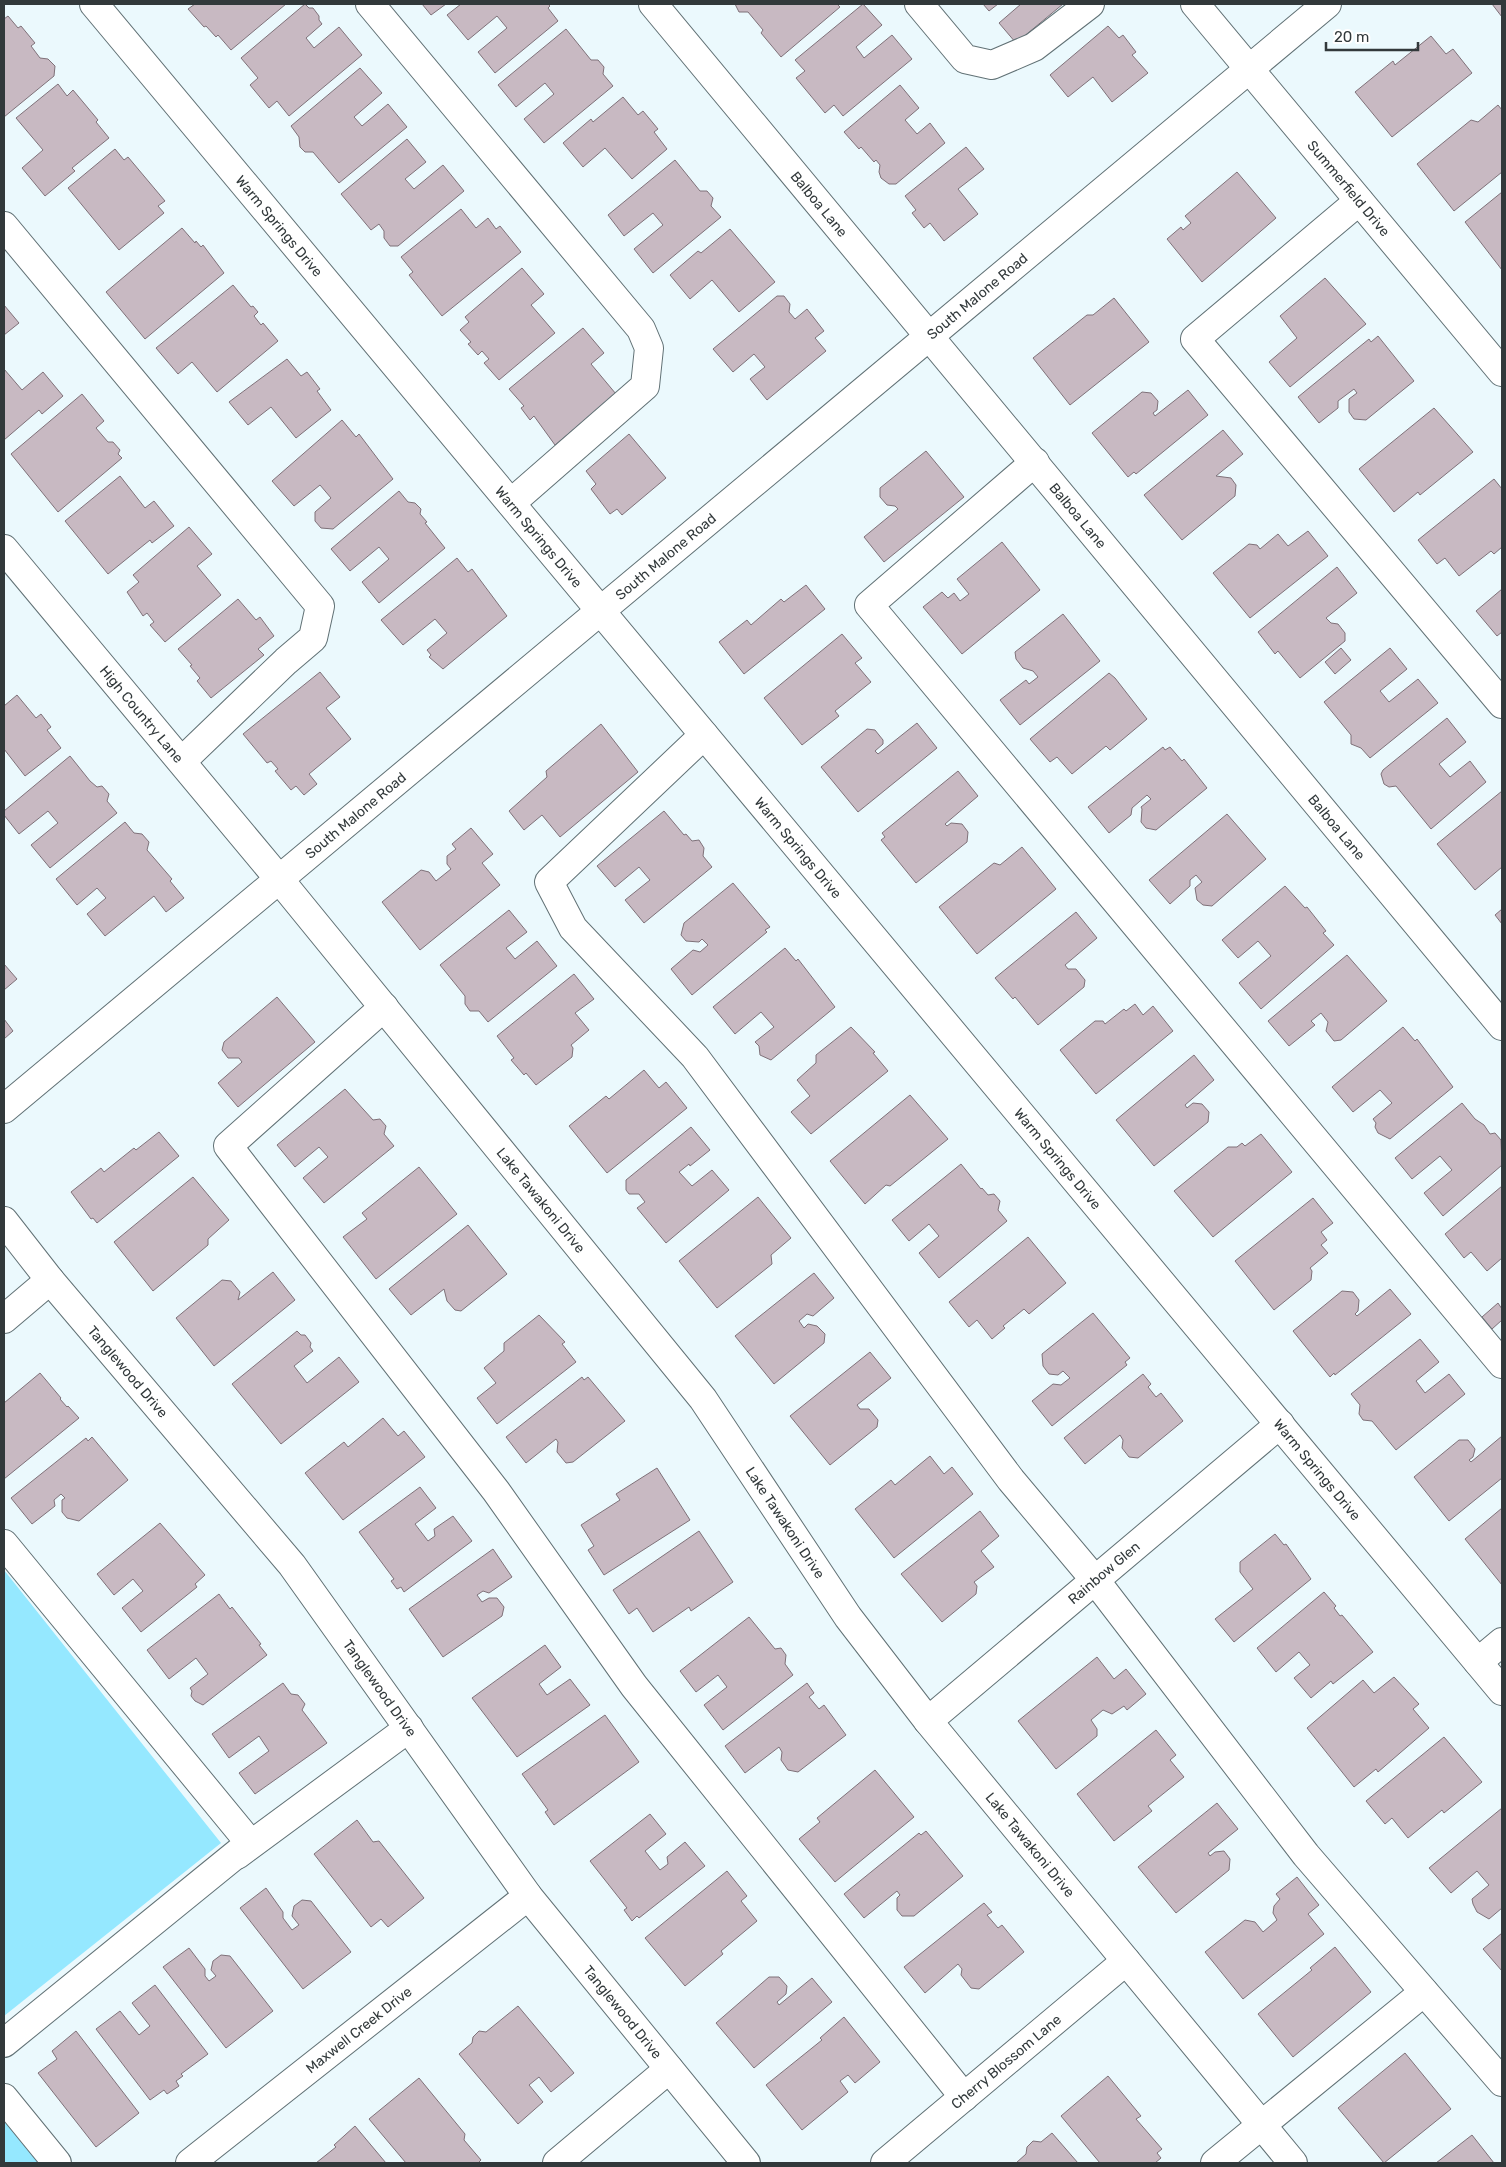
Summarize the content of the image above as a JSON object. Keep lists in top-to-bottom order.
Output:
{
  "streets": {
    "street": [
      "Summerfield Drive",
      "Balboa Lane",
      "Warm Springs Drive",
      "South Malone Road",
      "High Country Lane",
      "Lake Tawakoni Drive",
      "Tanglewood Drive",
      "Rainbow Glen",
      "Maxwell Creek Drive",
      "Cherry Blossom Lane"
    ]
  },
  "crossings": [
    ["Summerfield Drive", "South Malone Road"],
    ["Balboa Lane", "South Malone Road"],
    ["Warm Springs Drive", "South Malone Road"],
    ["Warm Springs Drive", "Rainbow Glen"],
    ["South Malone Road", "High Country Lane"],
    ["South Malone Road", "Lake Tawakoni Drive"],
    ["High Country Lane", "Lake Tawakoni Drive"],
    ["Lake Tawakoni Drive", "Rainbow Glen"],
    ["Lake Tawakoni Drive", "Cherry Blossom Lane"],
    ["Tanglewood Drive", "Maxwell Creek Drive"]
  ],
  "scale_bar": "20 m"
}
